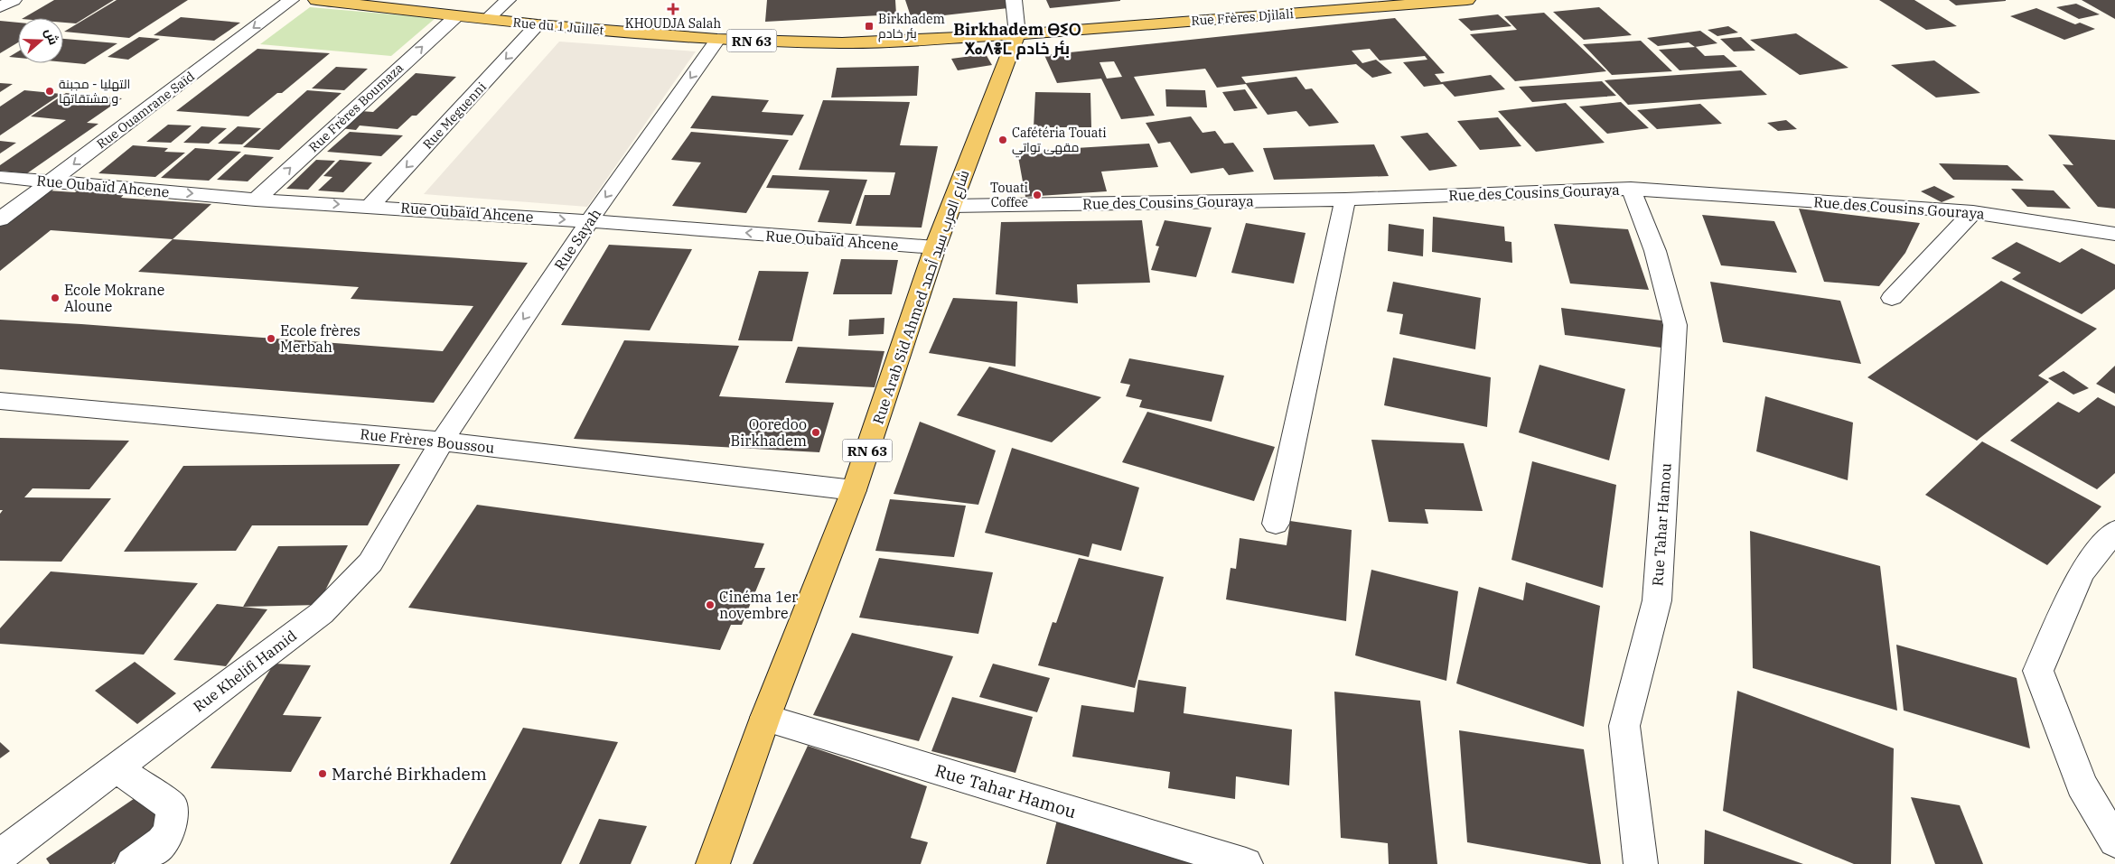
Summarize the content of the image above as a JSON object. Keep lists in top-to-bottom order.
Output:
{
  "streets": {
    "main road": [
      "Rue Frères Djilali",
      "Rue du 1 Juillet",
      "RN 63",
      "Rue Arab Sid Ahmed شارع العرب سيد أحمد"
    ],
    "street": [
      "Rue Frères Boumaza",
      "Rue Ouamrane Saïd",
      "Rue Meguenni",
      "Rue Oubaïd Ahcene",
      "Rue des Cousins Gouraya",
      "Rue Sayah",
      "Rue Frères Boussou",
      "Rue Tahar Hamou",
      "Rue Khelifi Hamid"
    ]
  },
  "crossings": [
    ["Rue Frères Djilali", "Rue du 1 Juillet"],
    ["Rue Frères Djilali", "Rue Arab Sid Ahmed شارع العرب سيد أحمد"],
    ["Rue du 1 Juillet", "Rue Frères Boumaza"],
    ["Rue du 1 Juillet", "Rue Meguenni"],
    ["Rue du 1 Juillet", "Rue Sayah"],
    ["Rue du 1 Juillet", "Rue Arab Sid Ahmed شارع العرب سيد أحمد"],
    ["Rue Frères Boumaza", "Rue Oubaïd Ahcene"],
    ["Rue Ouamrane Saïd", "Rue Oubaïd Ahcene"],
    ["Rue Meguenni", "Rue Oubaïd Ahcene"],
    ["Rue Oubaïd Ahcene", "Rue Sayah"],
    ["Rue Oubaïd Ahcene", "Rue Arab Sid Ahmed شارع العرب سيد أحمد"],
    ["Rue des Cousins Gouraya", "Rue Arab Sid Ahmed شارع العرب سيد أحمد"],
    ["Rue des Cousins Gouraya", "Rue Tahar Hamou"],
    ["Rue Sayah", "Rue Frères Boussou"],
    ["Rue Sayah", "Rue Khelifi Hamid"],
    ["Rue Arab Sid Ahmed شارع العرب سيد أحمد", "Rue Frères Boussou"],
    ["Rue Arab Sid Ahmed شارع العرب سيد أحمد", "Rue Tahar Hamou"],
    ["Rue Frères Boussou", "Rue Khelifi Hamid"]
  ],
  "one_way": [
    "Rue Frères Boumaza",
    "Rue Ouamrane Saïd",
    "Rue Meguenni",
    "Rue Sayah"
  ],
  "districts": ["Birkhadem ⴱⵉⵔ ⵅⴰⴷⴻⵎ بئر خادم"],
  "places": {
    "health": ["KHOUDJA Salah"],
    "transit": ["Birkhadem بئر خادم"],
    "other": [
      "التهليا - مجبنة و مشتقاتها",
      "Cafétéria Touati مقهى تواتي",
      "Touati Coffee",
      "Ecole Mokrane Aloune",
      "Ecole frères Merbah",
      "Ooredoo Birkhadem",
      "Cinéma 1er novembre",
      "Marché Birkhadem"
    ]
  },
  "north": "right"
}
